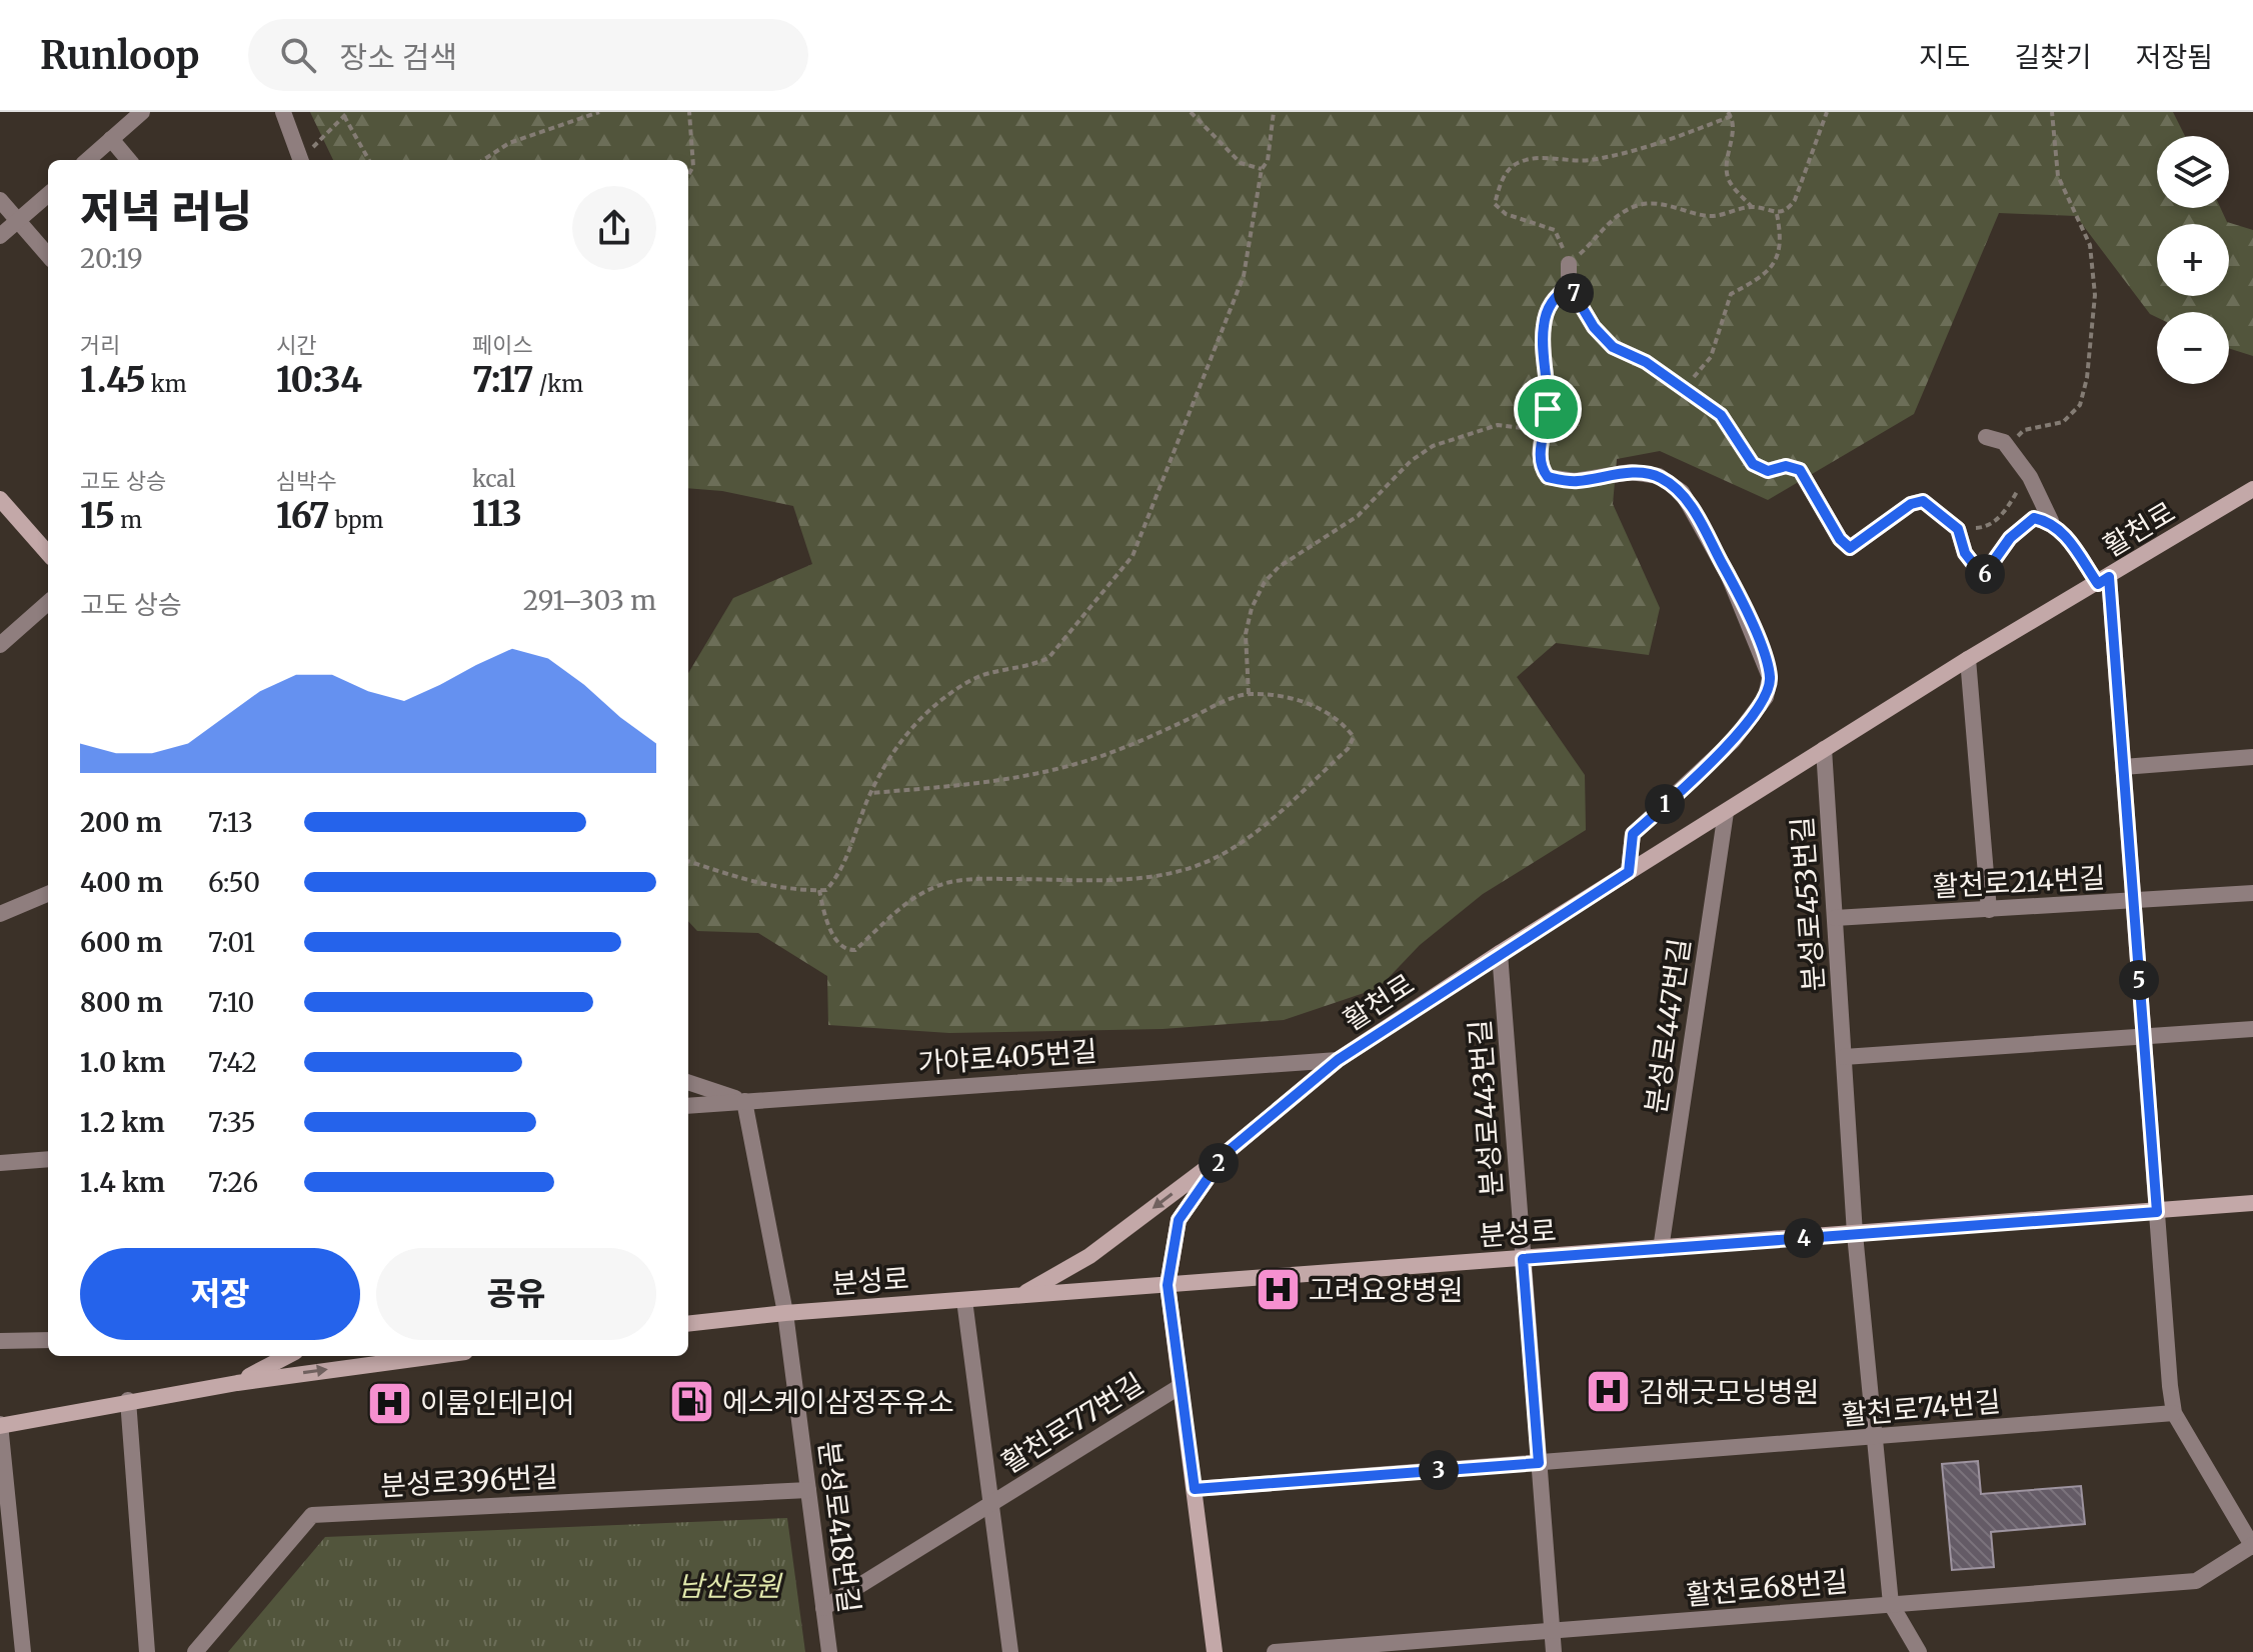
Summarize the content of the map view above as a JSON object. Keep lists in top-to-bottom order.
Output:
{
  "streets": {
    "main road": ["활천로", "분성로"],
    "street": [
      "활천로214번길",
      "분성로453번길",
      "분성로447번길",
      "가야로405번길",
      "분성로443번길",
      "활천로74번길",
      "활천로77번길",
      "분성로396번길",
      "분성로418번길",
      "활천로68번길"
    ]
  },
  "crossings": [
    ["활천로", "분성로453번길"],
    ["활천로", "분성로447번길"],
    ["활천로", "가야로405번길"],
    ["활천로", "분성로443번길"],
    ["활천로", "분성로"],
    ["활천로", "활천로74번길"],
    ["활천로", "활천로77번길"],
    ["활천로214번길", "분성로453번길"],
    ["분성로453번길", "분성로"],
    ["분성로453번길", "활천로74번길"],
    ["분성로453번길", "활천로68번길"],
    ["분성로447번길", "분성로"],
    ["분성로443번길", "분성로"],
    ["분성로443번길", "활천로74번길"],
    ["분성로443번길", "활천로68번길"],
    ["분성로", "활천로77번길"],
    ["분성로", "분성로418번길"],
    ["활천로77번길", "분성로418번길"],
    ["분성로396번길", "분성로418번길"]
  ],
  "parks": ["남산공원"],
  "places": {
    "hospital": ["고려요양병원", "김해굿모닝병원", "이룸인테리어"],
    "fuel station": ["에스케이삼정주유소"]
  },
  "page": {
    "header": "Runloop",
    "search": "장소 검색",
    "nav": ["지도", "길찾기", "저장됨"],
    "map_buttons": ["+", "−"],
    "heading": ["저녁 러닝", "20:19"],
    "pins": [
      "7",
      "6",
      "1",
      "5",
      "2",
      "4",
      "3"
    ],
    "stats": [
      ["거리", "1.45 km"],
      ["시간", "10:34"],
      ["페이스", "7:17 /km"],
      ["고도 상승", "15 m"],
      ["심박수", "167 bpm"],
      ["kcal", "113"]
    ],
    "chart": ["고도 상승", "291–303 m"],
    "list": [
      {
        "name": "200 m",
        "note": "7:13"
      },
      {
        "name": "400 m",
        "note": "6:50"
      },
      {
        "name": "600 m",
        "note": "7:01"
      },
      {
        "name": "800 m",
        "note": "7:10"
      },
      {
        "name": "1.0 km",
        "note": "7:42"
      },
      {
        "name": "1.2 km",
        "note": "7:35"
      },
      {
        "name": "1.4 km",
        "note": "7:26"
      }
    ],
    "buttons": ["저장", "공유"]
  }
}
